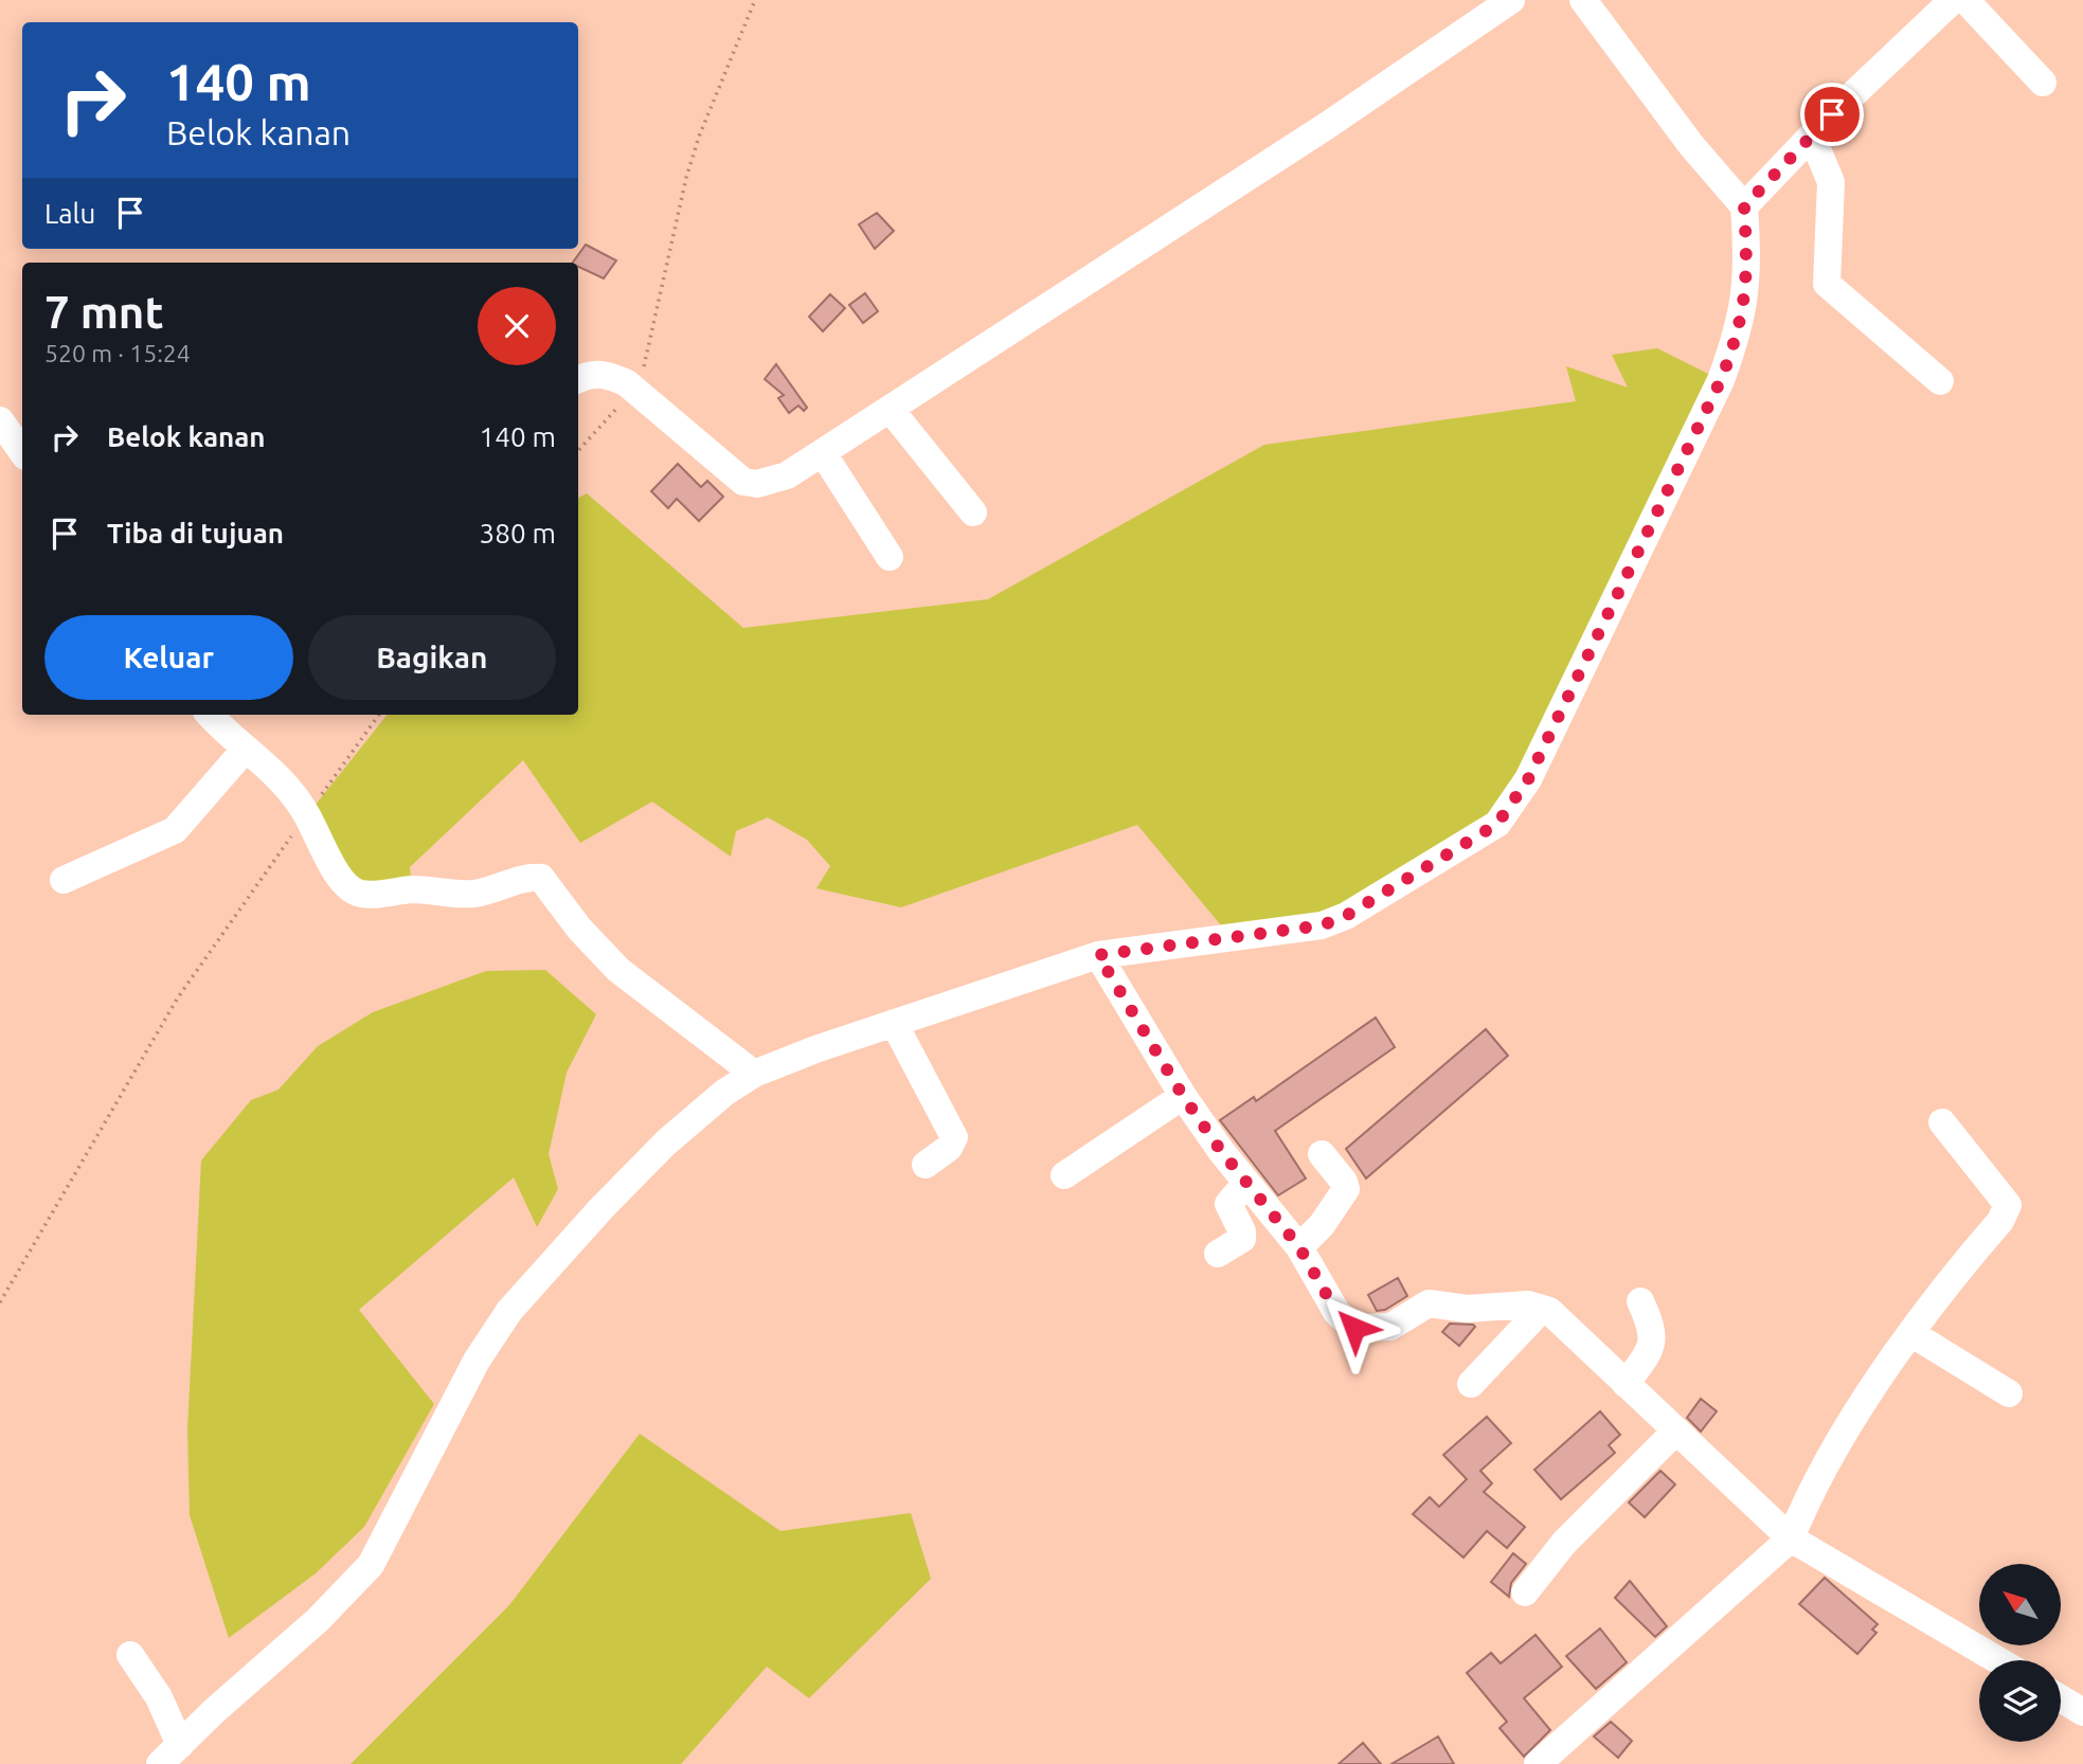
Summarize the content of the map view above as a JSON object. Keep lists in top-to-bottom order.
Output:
{
  "north": "top left",
  "page": {
    "turn": ["140 m", "Belok kanan"],
    "then": "Lalu",
    "heading": ["7 mnt", "520 m · 15:24"],
    "list": [
      {
        "name": "Belok kanan",
        "value": "140 m"
      },
      {
        "name": "Tiba di tujuan",
        "value": "380 m"
      }
    ],
    "buttons": ["Keluar", "Bagikan"]
  }
}
